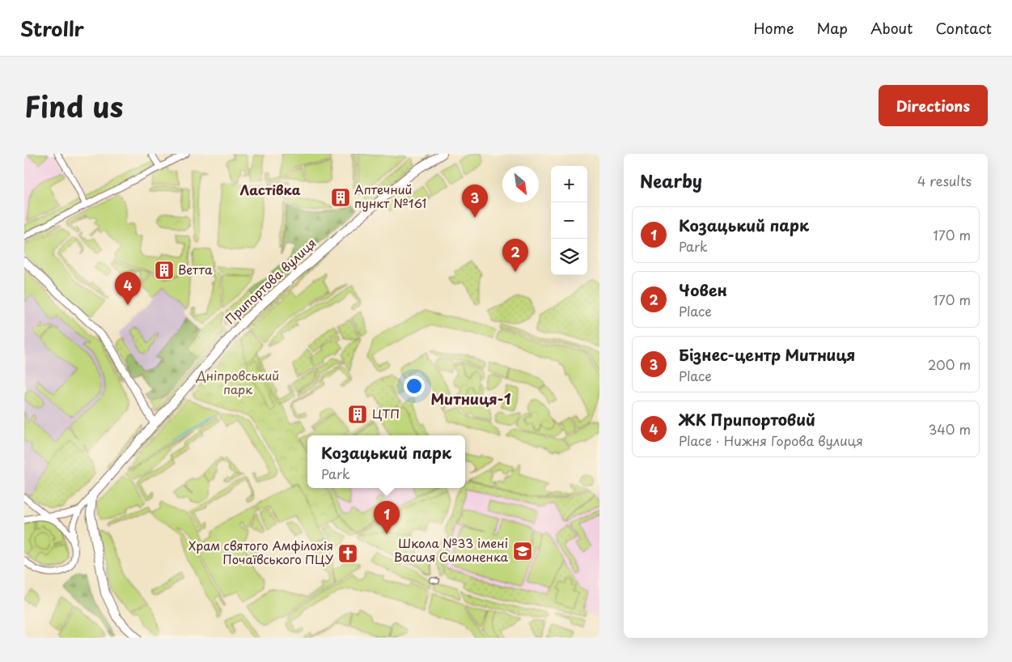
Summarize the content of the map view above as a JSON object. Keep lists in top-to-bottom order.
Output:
{
  "streets": {
    "main road": ["Припортова вулиця"]
  },
  "districts": ["Ластівка", "Митниця-1"],
  "parks": ["Дніпровський парк"],
  "places": {
    "building": ["Аптечний пункт №161", "Ветта", "ЦТП"],
    "school or university": ["Школа №33 імені Василя Симоненка"],
    "church": ["Храм святого Амфілохія Почаївського ПЦУ"]
  },
  "north": "bottom right",
  "page": {
    "header": "Strollr",
    "nav": [
      "Home",
      "Map",
      "About",
      "Contact"
    ],
    "title": "Find us",
    "buttons": "Directions",
    "heading": ["Nearby", "4 results"],
    "map_buttons": ["+", "−"],
    "pins": [
      "3",
      "2",
      "4",
      "1"
    ],
    "list": [
      {
        "mark": "1",
        "name": "Козацький парк",
        "note": "Park",
        "value": "170 m"
      },
      {
        "mark": "2",
        "name": "Човен",
        "note": "Place",
        "value": "170 m"
      },
      {
        "mark": "3",
        "name": "Бізнес-центр Митниця",
        "note": "Place",
        "value": "200 m"
      },
      {
        "mark": "4",
        "name": "ЖК Припортовий",
        "note": "Place · Нижня Горова вулиця",
        "value": "340 m"
      }
    ],
    "popup": ["Козацький парк", "Park"]
  }
}
